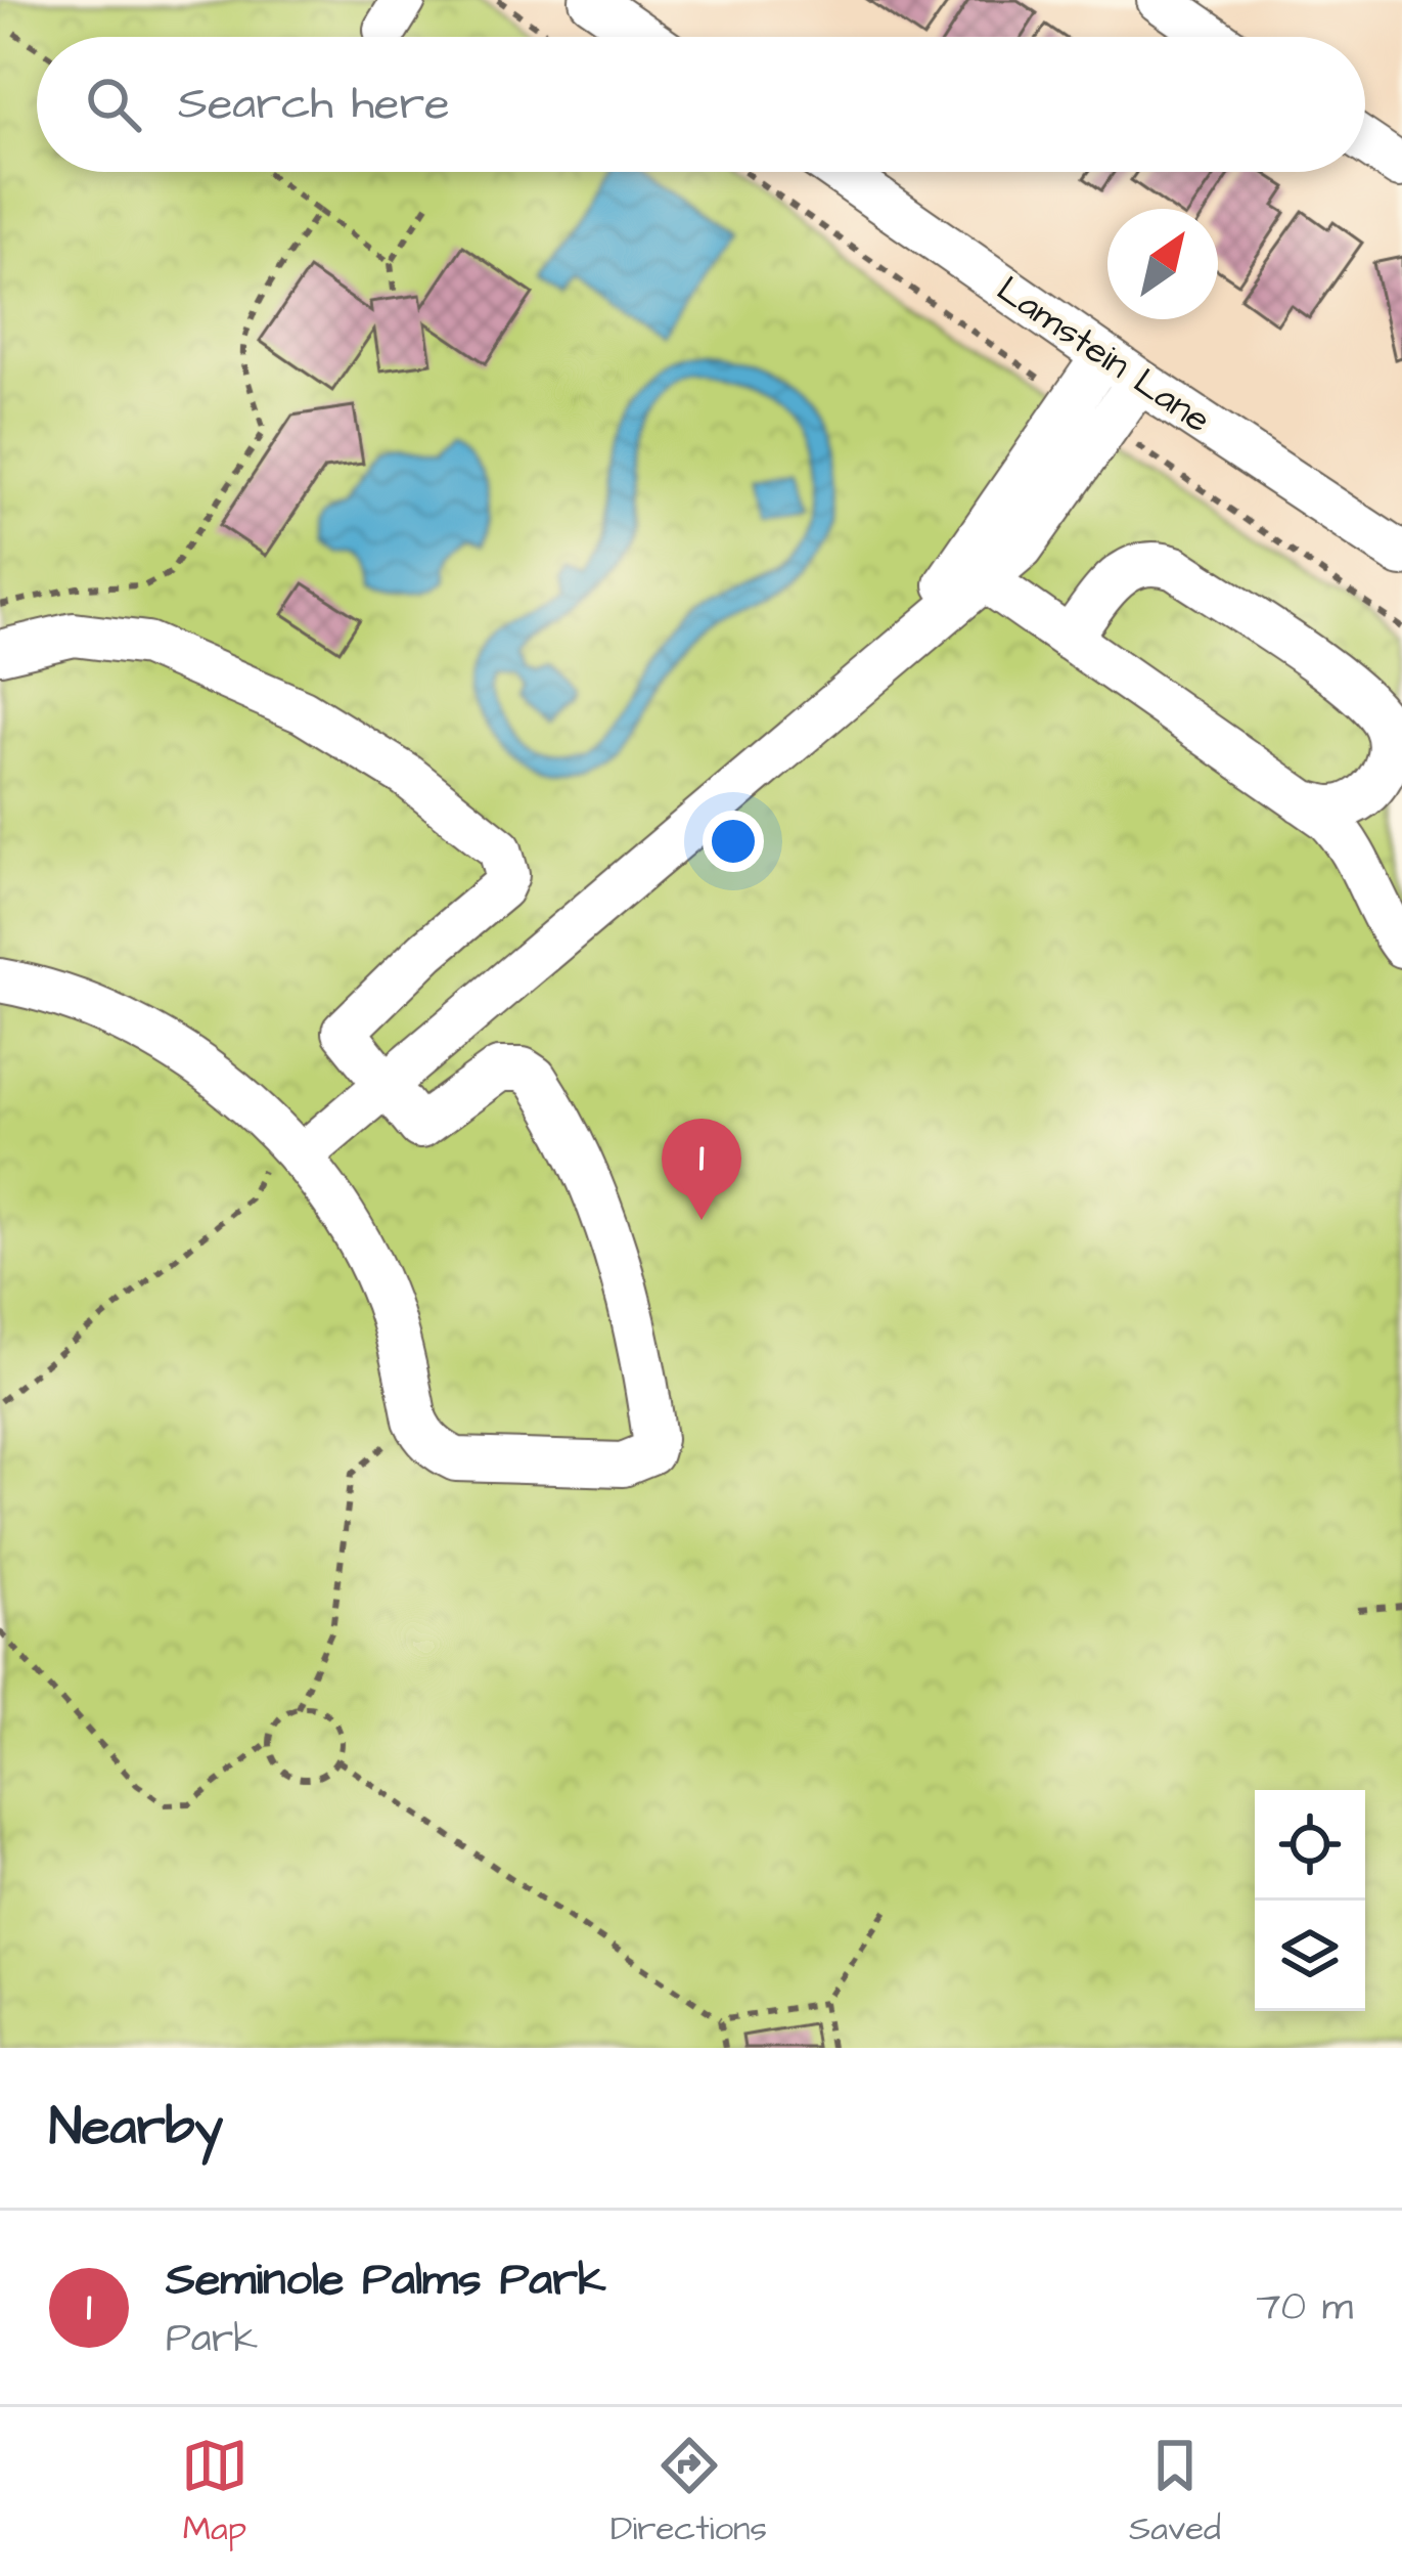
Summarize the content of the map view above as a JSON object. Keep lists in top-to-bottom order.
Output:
{
  "streets": {
    "street": ["Lamstein Lane"]
  },
  "north": "top right",
  "page": {
    "search": "Search here",
    "pins": "1",
    "heading": "Nearby",
    "list": [
      {
        "mark": "1",
        "name": "Seminole Palms Park",
        "note": "Park",
        "value": "70 m"
      }
    ],
    "nav": ["Map", "Directions", "Saved"]
  }
}
